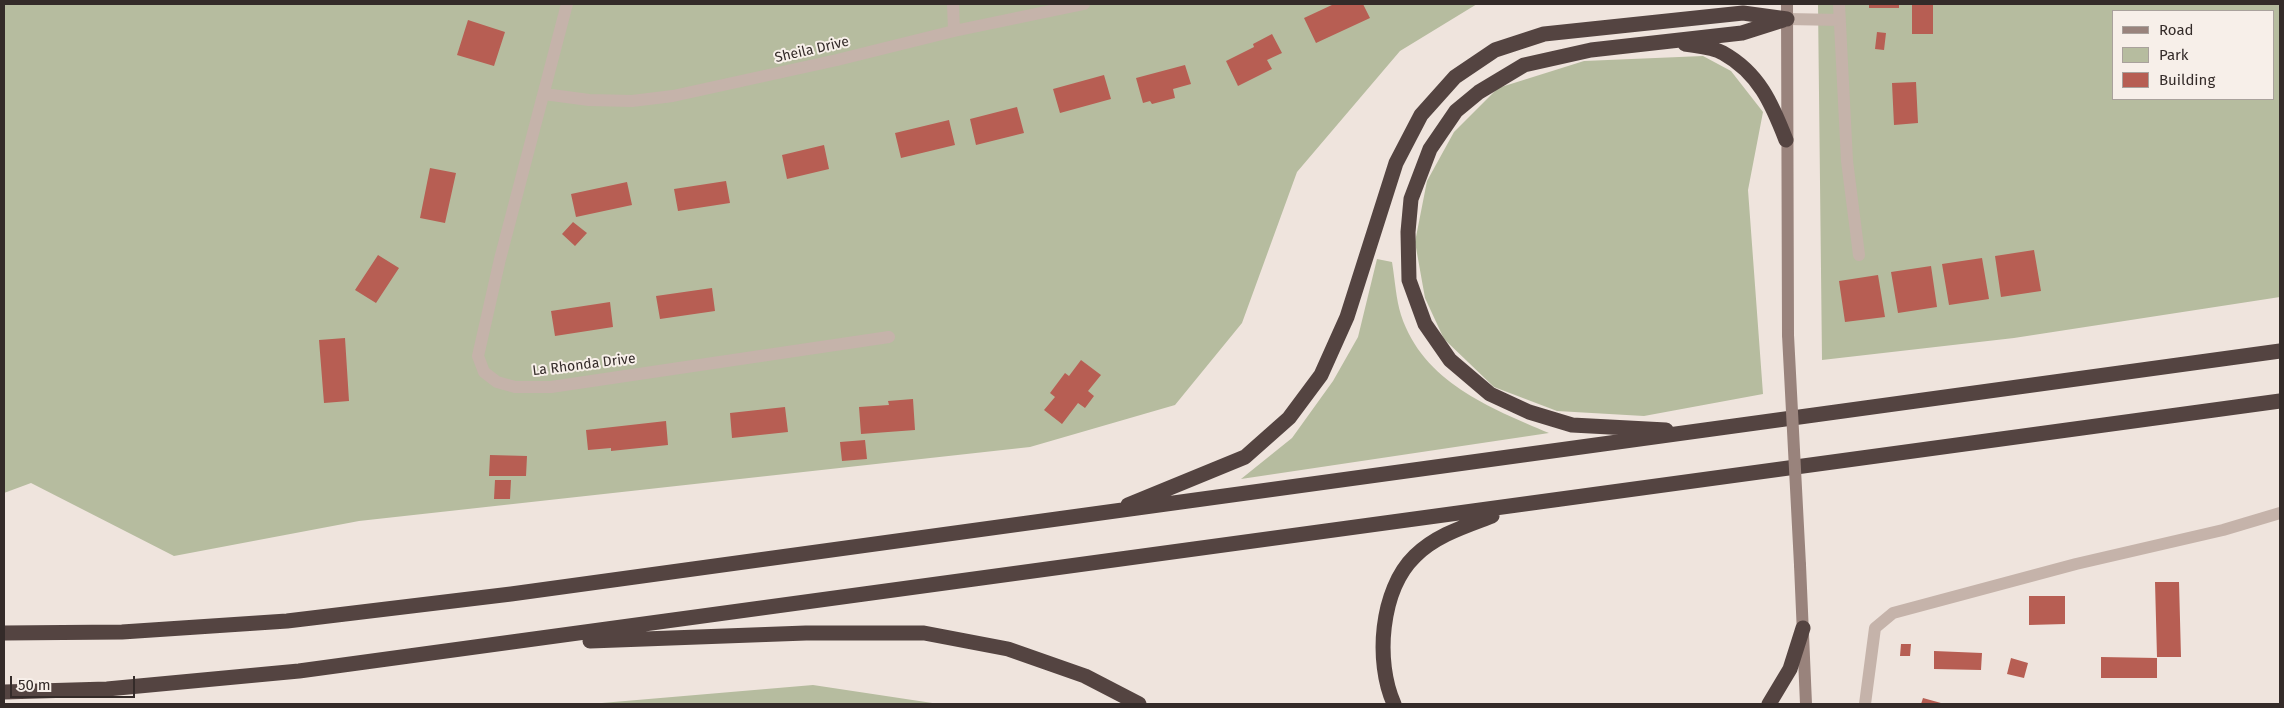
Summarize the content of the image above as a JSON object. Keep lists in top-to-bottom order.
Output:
{
  "streets": {
    "street": ["Sheila Drive", "La Rhonda Drive"]
  },
  "crossings": [
    ["Sheila Drive", "La Rhonda Drive"]
  ],
  "legend": ["Road", "Park", "Building"],
  "scale_bar": "50 m"
}
